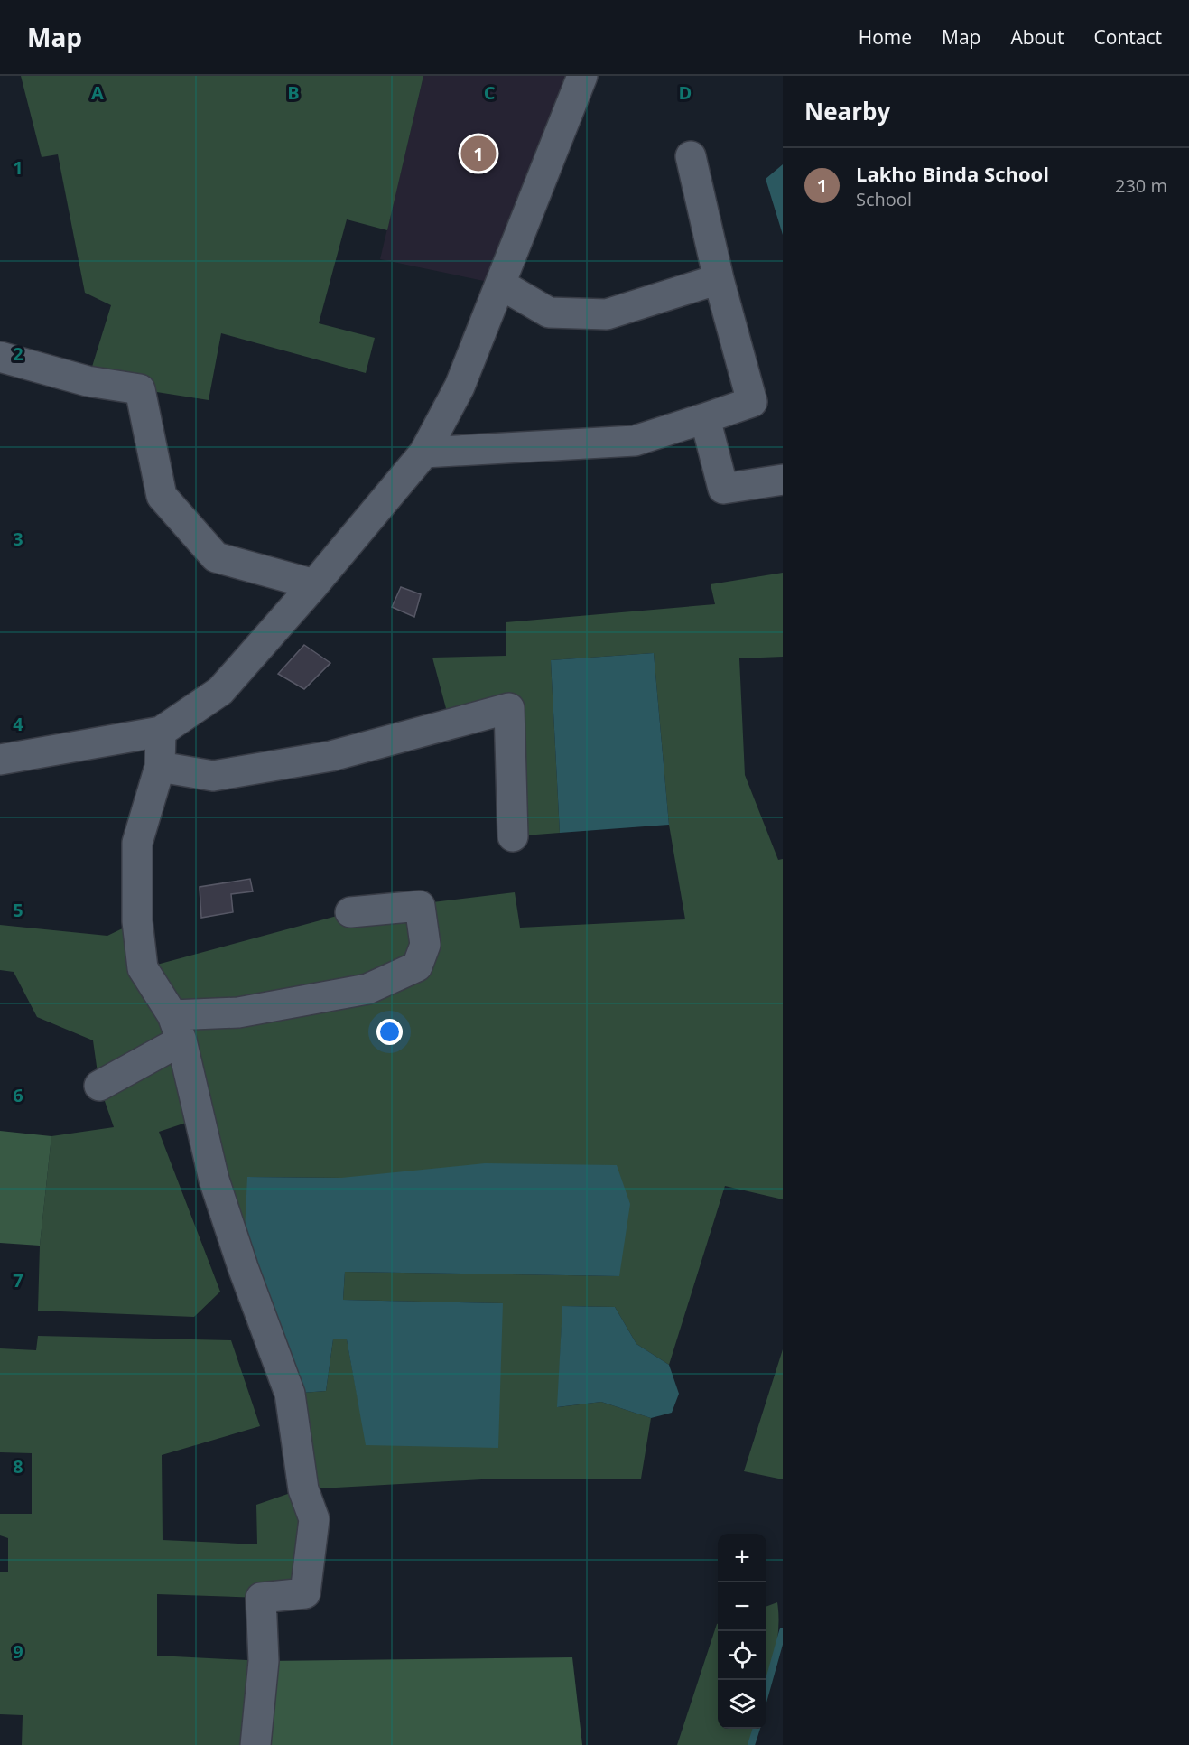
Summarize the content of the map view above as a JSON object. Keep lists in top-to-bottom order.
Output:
{
  "page": {
    "header": "Map",
    "nav": [
      "Home",
      "Map",
      "About",
      "Contact"
    ],
    "heading": "Nearby",
    "pins": "1",
    "list": [
      {
        "mark": "1",
        "name": "Lakho Binda School",
        "note": "School",
        "value": "230 m"
      }
    ],
    "map_buttons": ["+", "−"]
  },
  "grid": {
    "columns": [
      "A",
      "B",
      "C",
      "D"
    ],
    "rows": [
      "1",
      "2",
      "3",
      "4",
      "5",
      "6",
      "7",
      "8",
      "9"
    ]
  }
}
